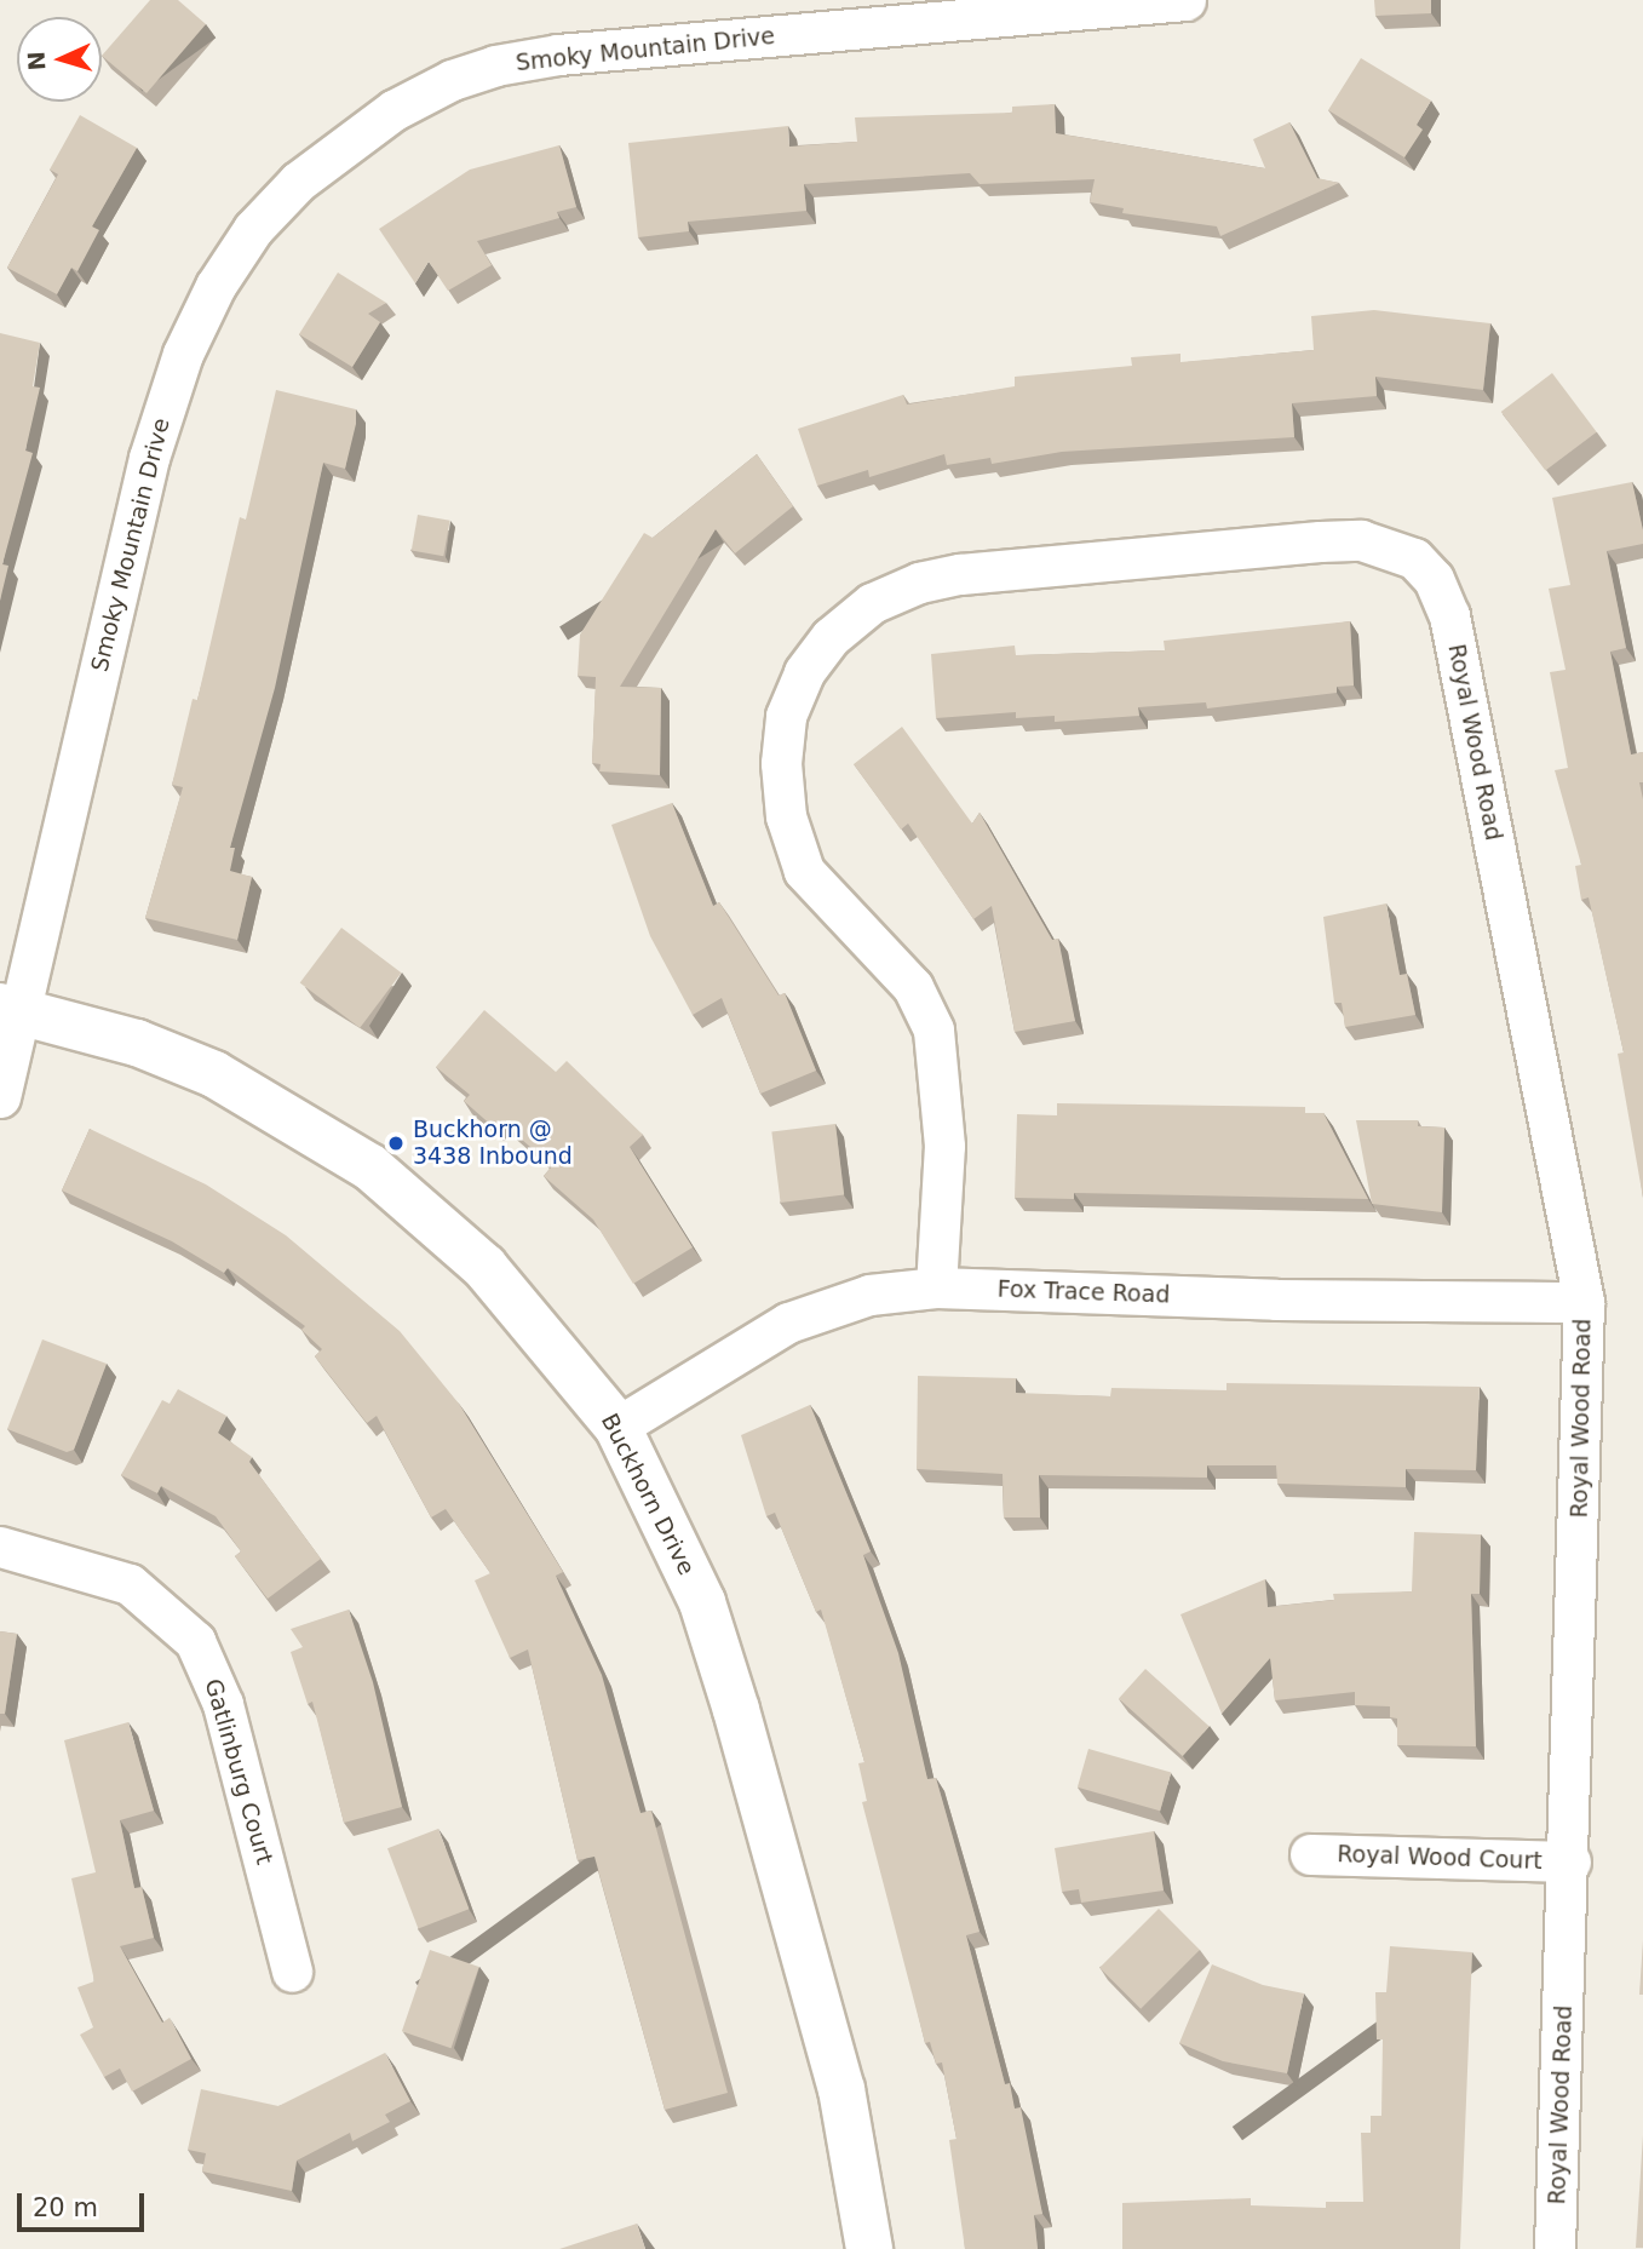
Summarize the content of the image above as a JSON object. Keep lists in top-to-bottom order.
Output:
{
  "streets": {
    "street": [
      "Smoky Mountain Drive",
      "Royal Wood Road",
      "Fox Trace Road",
      "Buckhorn Drive",
      "Gatlinburg Court",
      "Royal Wood Court"
    ]
  },
  "crossings": [
    ["Smoky Mountain Drive", "Buckhorn Drive"],
    ["Royal Wood Road", "Fox Trace Road"],
    ["Royal Wood Road", "Royal Wood Court"],
    ["Fox Trace Road", "Buckhorn Drive"]
  ],
  "places": ["Buckhorn @ 3438 Inbound"],
  "scale_bar": "20 m",
  "north": "left"
}
